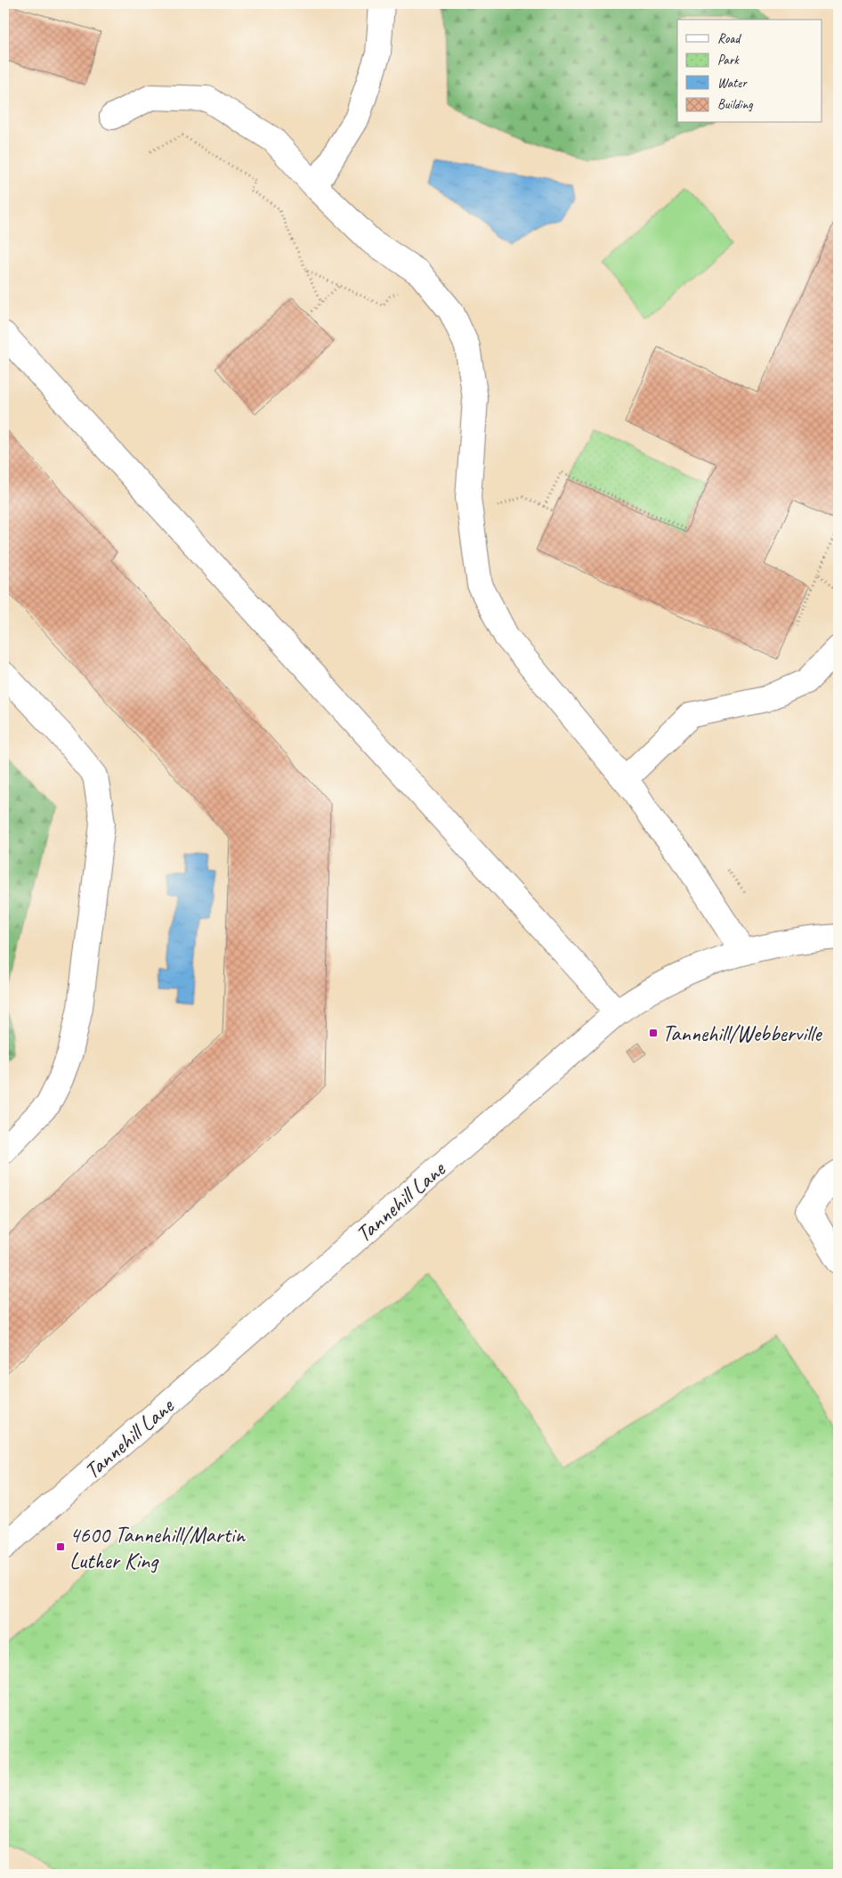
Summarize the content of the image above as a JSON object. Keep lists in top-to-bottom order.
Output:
{
  "streets": {
    "street": ["Tannehill Lane"]
  },
  "places": {
    "transit": ["Tannehill/Webberville", "4600 Tannehill/Martin Luther King"]
  },
  "legend": [
    "Road",
    "Park",
    "Water",
    "Building"
  ]
}
